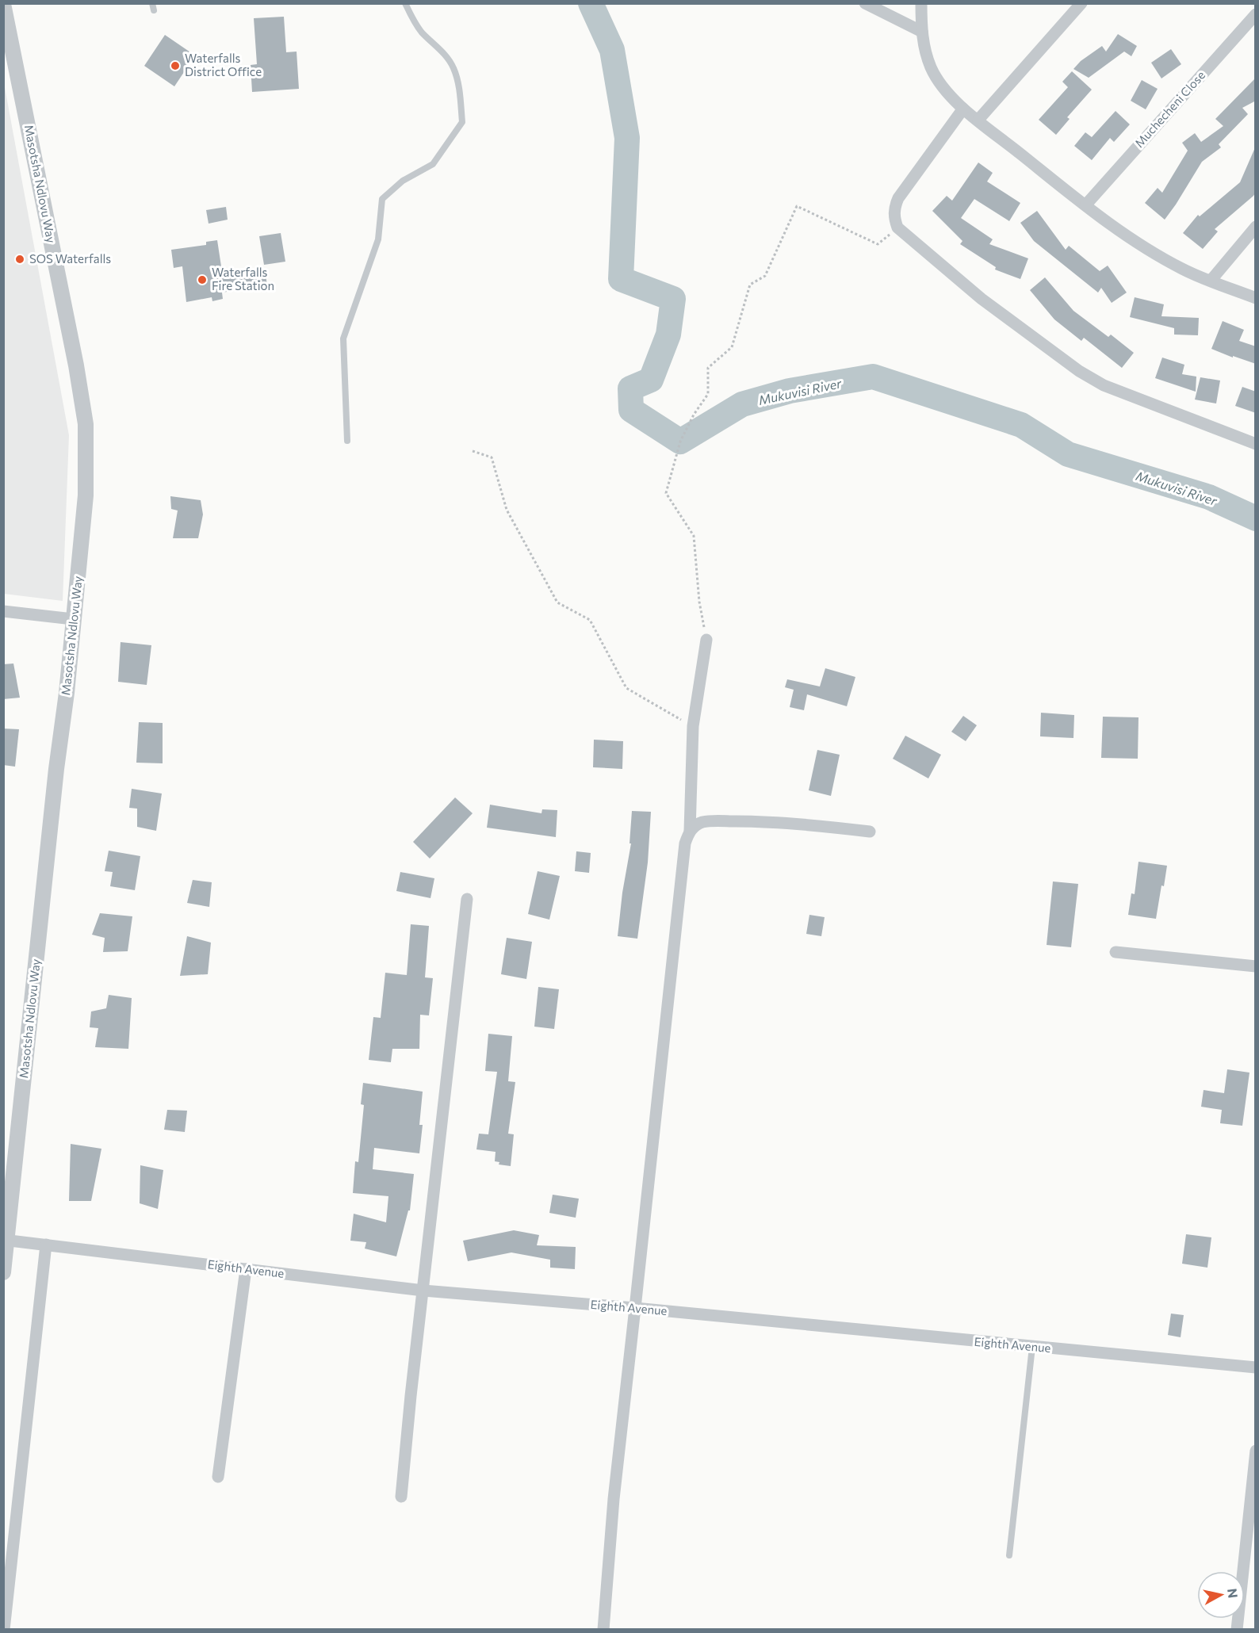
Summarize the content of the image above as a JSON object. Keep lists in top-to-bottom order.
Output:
{
  "streets": {
    "street": ["Muchecheni Close", "Masotsha Ndlovu Way", "Eighth Avenue"]
  },
  "crossings": [
    ["Masotsha Ndlovu Way", "Eighth Avenue"]
  ],
  "water": ["Mukuvisi River"],
  "places": ["Waterfalls District Office", "SOS Waterfalls", "Waterfalls Fire Station"],
  "north": "right"
}
